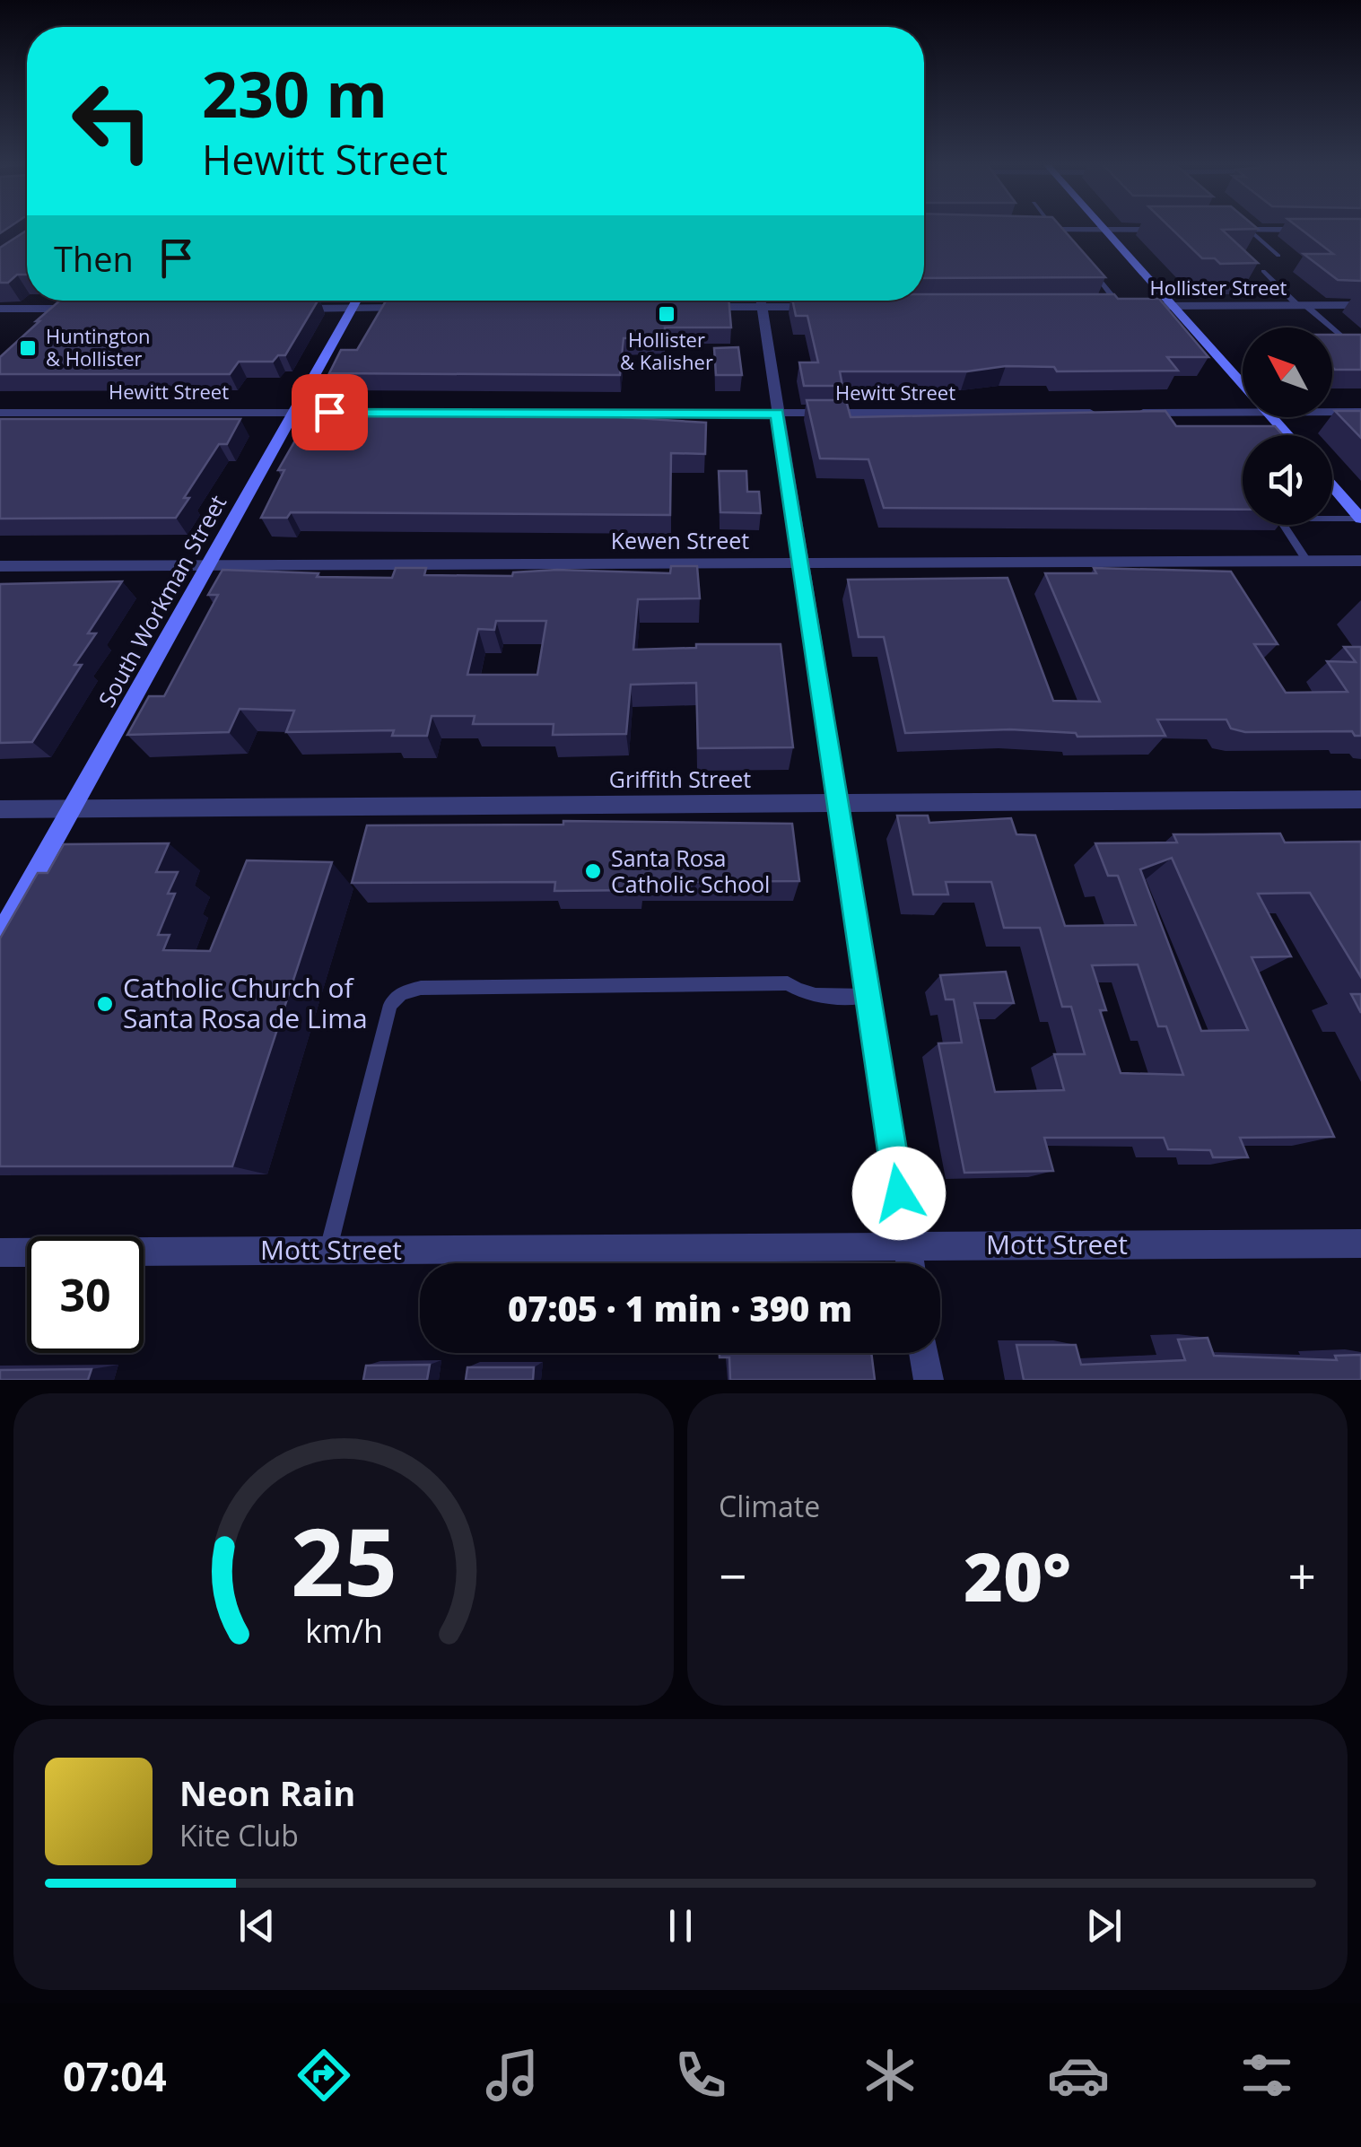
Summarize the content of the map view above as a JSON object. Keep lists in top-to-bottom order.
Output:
{
  "streets": {
    "main road": ["South Workman Street"],
    "street": [
      "Hollister Street",
      "Hewitt Street",
      "Kewen Street",
      "Griffith Street",
      "Mott Street"
    ]
  },
  "crossings": [
    ["Hewitt Street", "South Workman Street"],
    ["Kewen Street", "South Workman Street"],
    ["South Workman Street", "Griffith Street"]
  ],
  "places": {
    "transit": ["Hollister & Kalisher", "Huntington & Hollister"],
    "other": ["Santa Rosa Catholic School", "Catholic Church of Santa Rosa de Lima"]
  },
  "north": "top left",
  "page": {
    "turn": ["230 m", "Hewitt Street"],
    "then": "Then",
    "limit": "30",
    "trip": "07:05 · 1 min · 390 m",
    "tile": "Climate",
    "heat": ["−", "20°", "+"],
    "song": ["Neon Rain", "Kite Club"],
    "tabs": "07:04",
    "gauge": ["25", "km/h"]
  }
}
